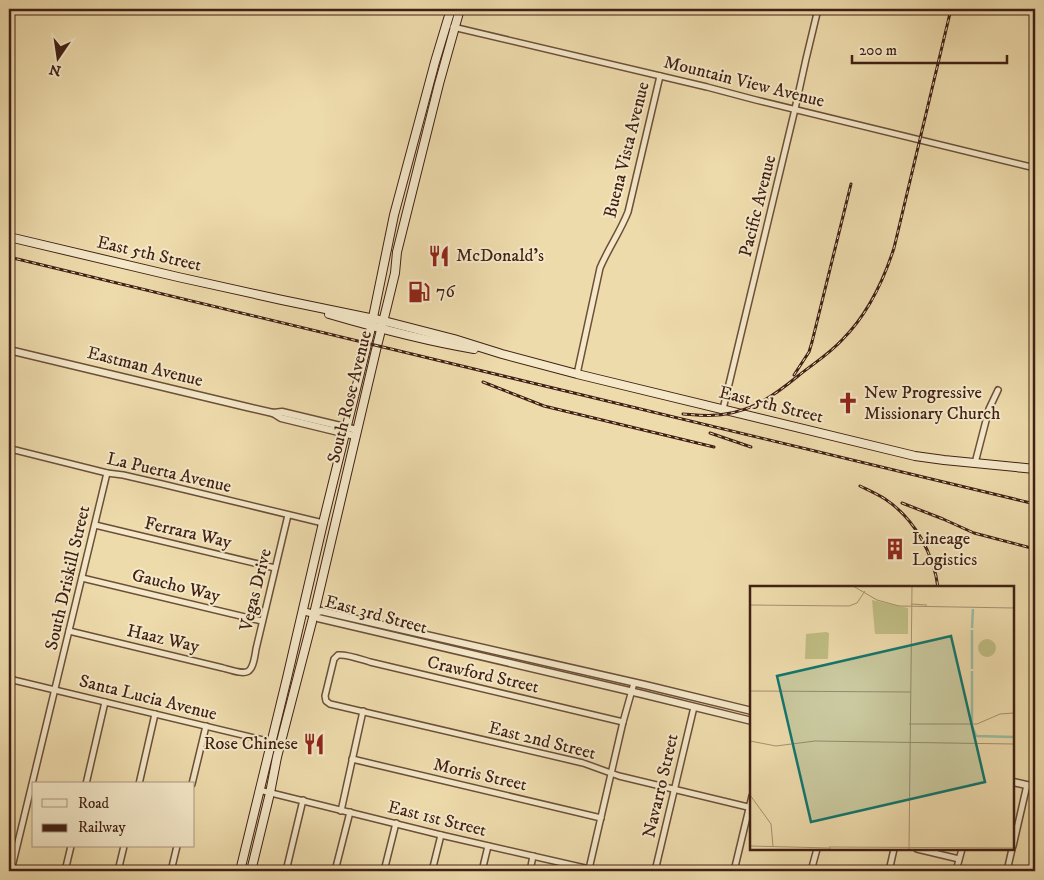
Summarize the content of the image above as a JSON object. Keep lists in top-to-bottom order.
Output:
{
  "streets": {
    "main road": ["East 5th Street", "South Rose Avenue"],
    "street": [
      "Mountain View Avenue",
      "Buena Vista Avenue",
      "Pacific Avenue",
      "Eastman Avenue",
      "La Puerta Avenue",
      "Ferrara Way",
      "South Driskill Street",
      "Gaucho Way",
      "Vegas Drive",
      "East 3rd Street",
      "Haaz Way",
      "Crawford Street",
      "Santa Lucia Avenue",
      "East 2nd Street",
      "Morris Street",
      "Navarro Street",
      "East 1st Street"
    ]
  },
  "crossings": [
    ["Mountain View Avenue", "Buena Vista Avenue"],
    ["Mountain View Avenue", "Pacific Avenue"],
    ["Mountain View Avenue", "South Rose Avenue"],
    ["Buena Vista Avenue", "East 5th Street"],
    ["Pacific Avenue", "East 5th Street"],
    ["East 5th Street", "South Rose Avenue"],
    ["Eastman Avenue", "South Rose Avenue"],
    ["South Rose Avenue", "La Puerta Avenue"],
    ["South Rose Avenue", "East 3rd Street"],
    ["South Rose Avenue", "Santa Lucia Avenue"],
    ["South Rose Avenue", "East 1st Street"],
    ["La Puerta Avenue", "South Driskill Street"],
    ["La Puerta Avenue", "Vegas Drive"],
    ["Ferrara Way", "South Driskill Street"],
    ["Ferrara Way", "Vegas Drive"],
    ["South Driskill Street", "Gaucho Way"],
    ["South Driskill Street", "Haaz Way"],
    ["South Driskill Street", "Santa Lucia Avenue"],
    ["Gaucho Way", "Vegas Drive"],
    ["Vegas Drive", "Haaz Way"],
    ["East 3rd Street", "Navarro Street"],
    ["Crawford Street", "East 2nd Street"],
    ["East 2nd Street", "Navarro Street"]
  ],
  "places": {
    "restaurant": ["McDonald's", "Rose Chinese"],
    "fuel station": ["76"],
    "church": ["New Progressive Missionary Church"],
    "building": ["Lineage Logistics"]
  },
  "legend": ["Road", "Railway"],
  "scale_bar": "200 m",
  "north": "bottom"
}
